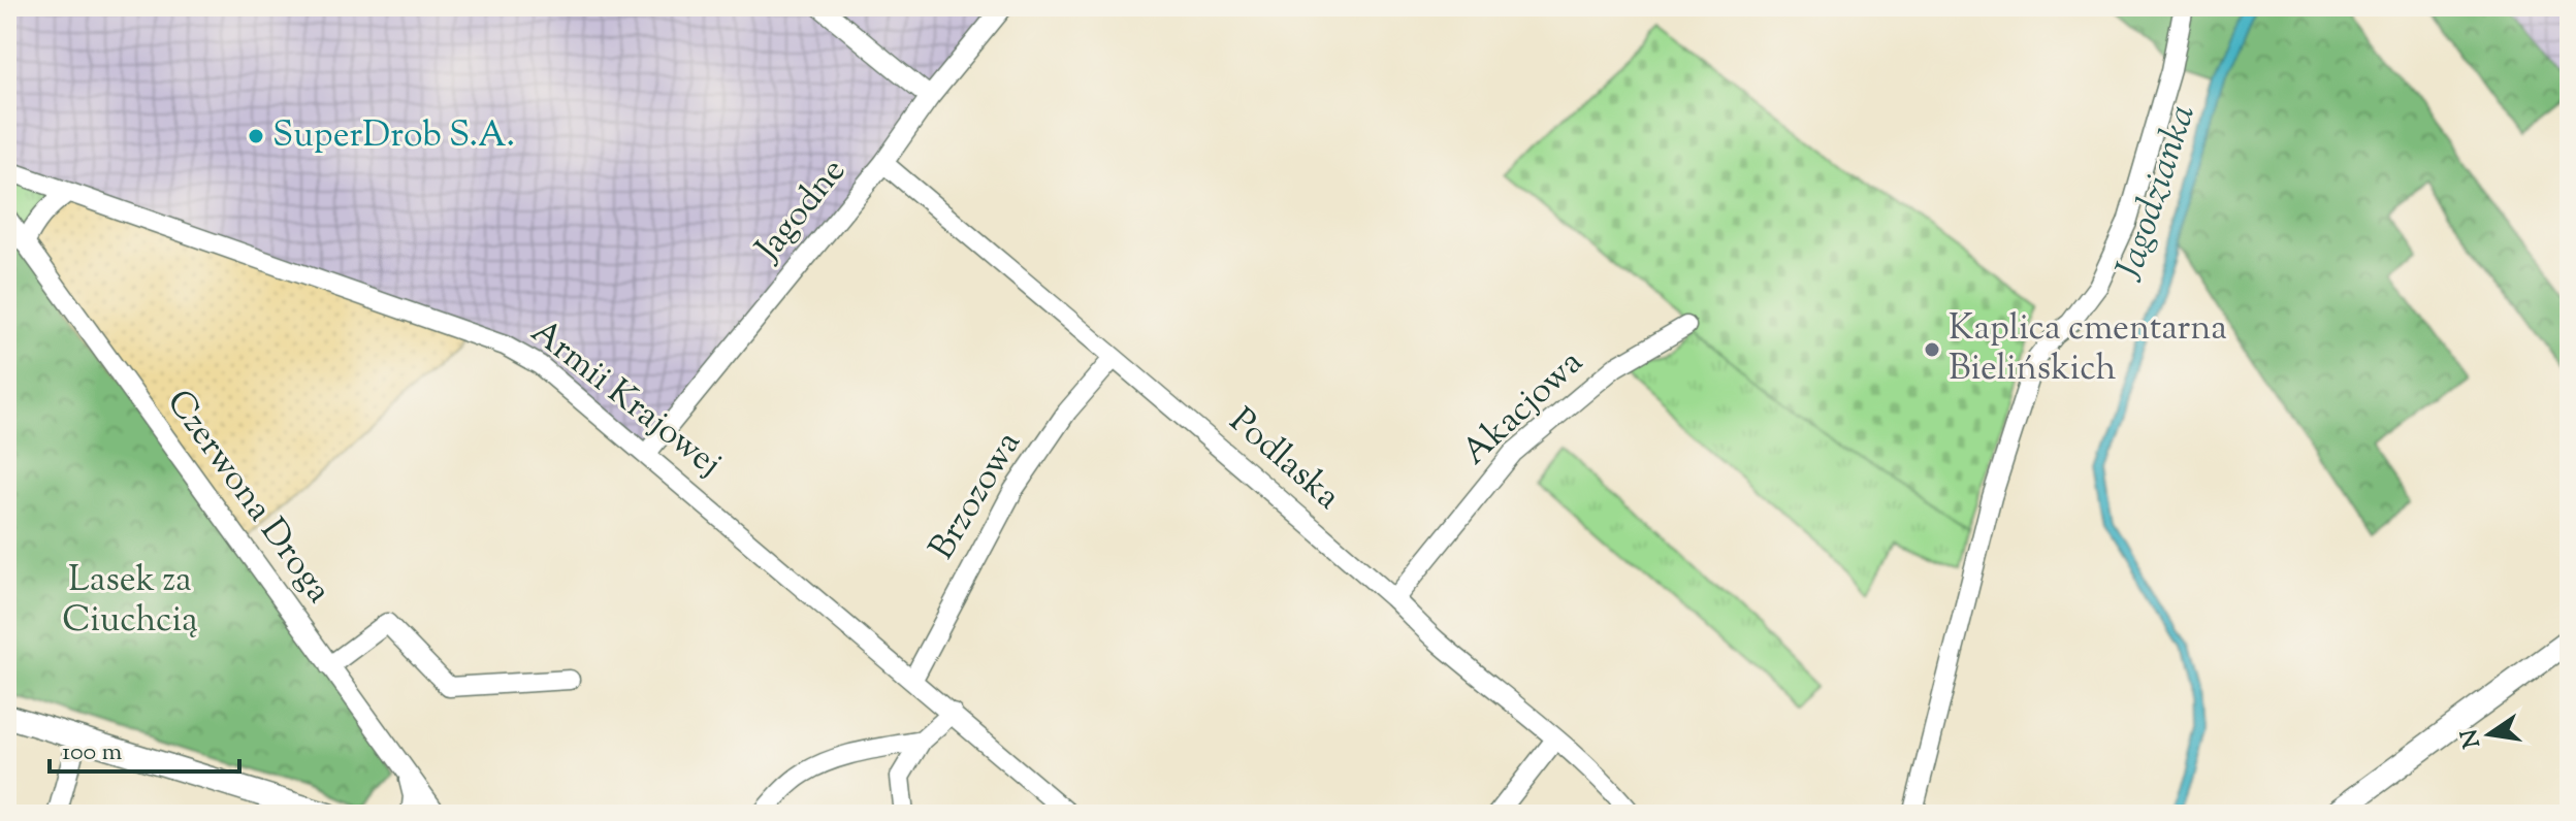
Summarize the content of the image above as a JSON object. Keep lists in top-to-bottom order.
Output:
{
  "streets": {
    "street": [
      "Jagodne",
      "Armii Krajowej",
      "Akacjowa",
      "Podlaska",
      "Brzozowa",
      "Czerwona Droga"
    ]
  },
  "crossings": [
    ["Jagodne", "Armii Krajowej"],
    ["Jagodne", "Podlaska"],
    ["Armii Krajowej", "Brzozowa"],
    ["Akacjowa", "Podlaska"],
    ["Podlaska", "Brzozowa"]
  ],
  "water": ["Jagodzianka"],
  "parks": ["Lasek za Ciuchcią"],
  "places": ["SuperDrob S.A.", "Kaplica cmentarna Bielińskich"],
  "scale_bar": "100 m",
  "north": "left"
}
